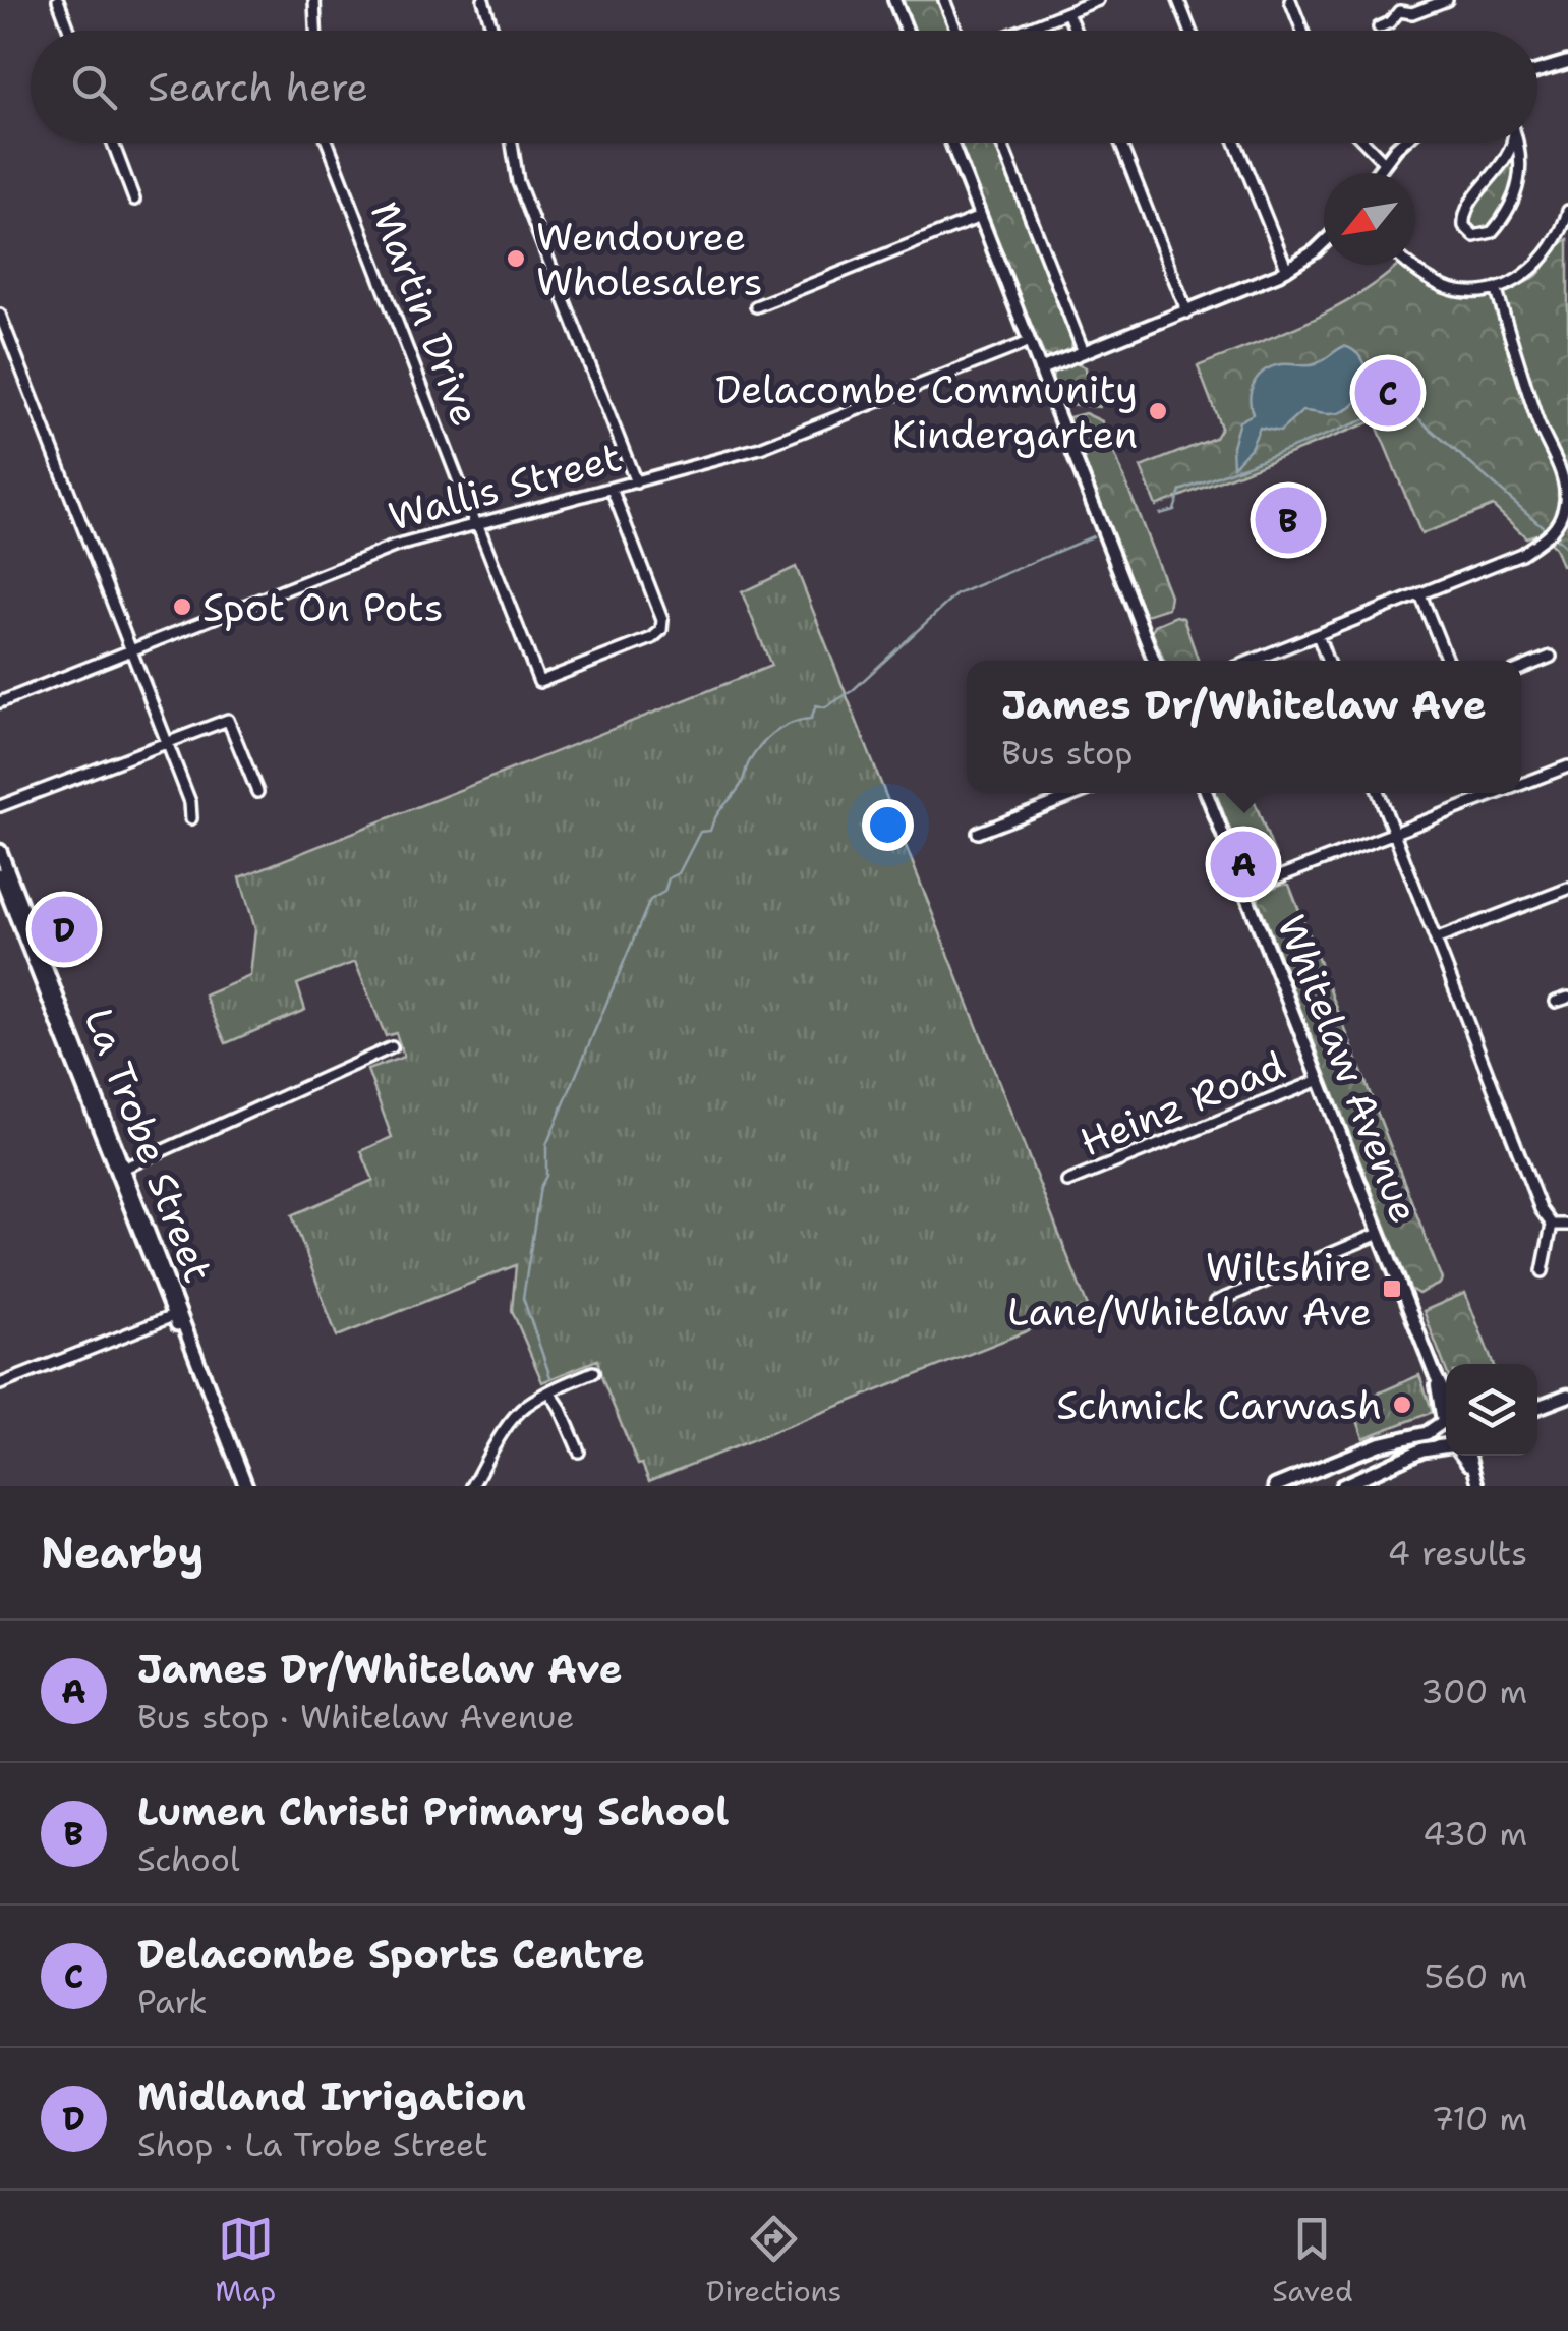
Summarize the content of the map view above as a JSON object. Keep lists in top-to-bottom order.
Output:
{
  "streets": {
    "main road": ["La Trobe Street"],
    "street": [
      "Martin Drive",
      "Wallis Street",
      "Whitelaw Avenue",
      "Heinz Road"
    ]
  },
  "crossings": [
    ["Martin Drive", "Wallis Street"],
    ["Whitelaw Avenue", "Heinz Road"]
  ],
  "places": {
    "other": [
      "Wendouree Wholesalers",
      "Delacombe Community Kindergarten",
      "Spot On Pots",
      "Schmick Carwash"
    ],
    "transit": ["Wiltshire Lane/Whitelaw Ave"]
  },
  "north": "bottom left",
  "page": {
    "search": "Search here",
    "pins": [
      "C",
      "B",
      "A",
      "D"
    ],
    "popup": ["James Dr/Whitelaw Ave", "Bus stop"],
    "heading": ["Nearby", "4 results"],
    "list": [
      {
        "mark": "A",
        "name": "James Dr/Whitelaw Ave",
        "note": "Bus stop · Whitelaw Avenue",
        "value": "300 m"
      },
      {
        "mark": "B",
        "name": "Lumen Christi Primary School",
        "note": "School",
        "value": "430 m"
      },
      {
        "mark": "C",
        "name": "Delacombe Sports Centre",
        "note": "Park",
        "value": "560 m"
      },
      {
        "mark": "D",
        "name": "Midland Irrigation",
        "note": "Shop · La Trobe Street",
        "value": "710 m"
      }
    ],
    "nav": ["Map", "Directions", "Saved"]
  }
}
